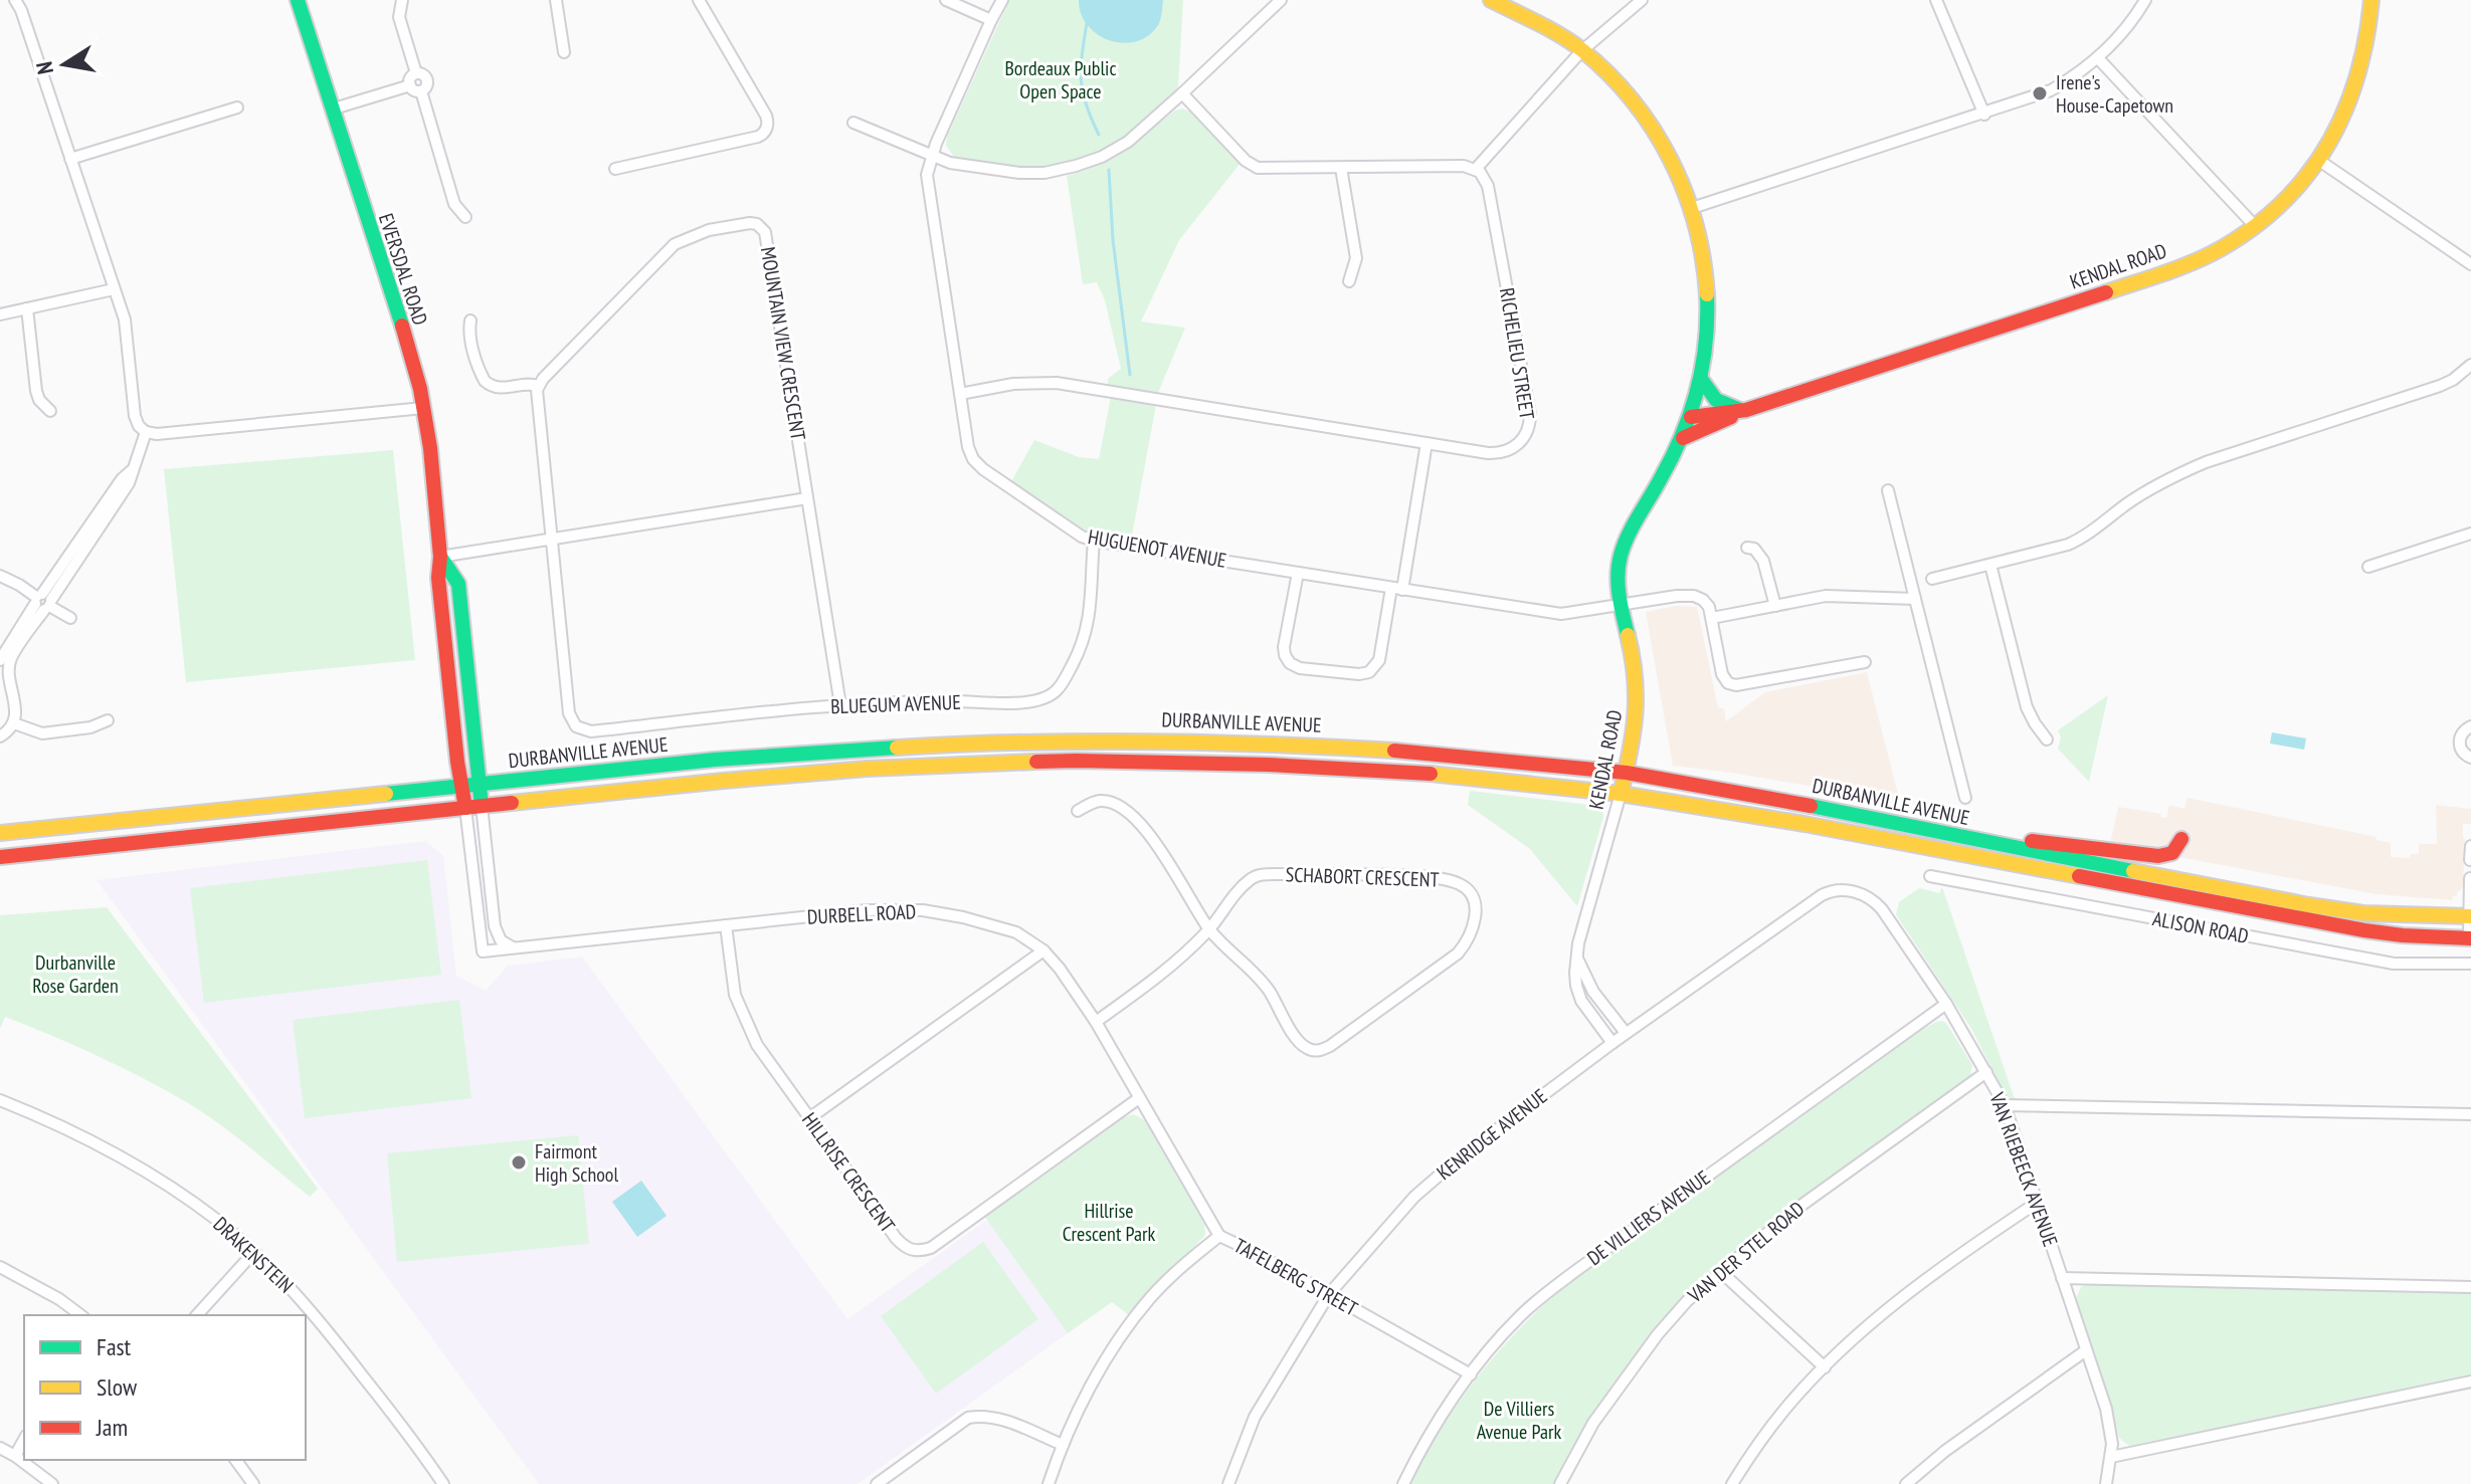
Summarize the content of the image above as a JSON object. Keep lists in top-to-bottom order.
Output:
{
  "streets": {
    "main road": ["KENDAL ROAD", "EVERSDAL ROAD", "DURBANVILLE AVENUE"],
    "street": [
      "MOUNTAIN VIEW CRESCENT",
      "RICHELIEU STREET",
      "HUGUENOT AVENUE",
      "BLUEGUM AVENUE",
      "SCHABORT CRESCENT",
      "DURBELL ROAD",
      "ALISON ROAD",
      "KENRIDGE AVENUE",
      "VAN RIEBEECK AVENUE",
      "HILLRISE CRESCENT",
      "DE VILLIERS AVENUE",
      "VAN DER STEL ROAD",
      "DRAKENSTEIN",
      "TAFELBERG STREET"
    ]
  },
  "crossings": [
    ["KENDAL ROAD", "HUGUENOT AVENUE"],
    ["KENDAL ROAD", "DURBANVILLE AVENUE"],
    ["KENDAL ROAD", "KENRIDGE AVENUE"],
    ["EVERSDAL ROAD", "DURBANVILLE AVENUE"],
    ["EVERSDAL ROAD", "DURBELL ROAD"],
    ["MOUNTAIN VIEW CRESCENT", "BLUEGUM AVENUE"],
    ["RICHELIEU STREET", "HUGUENOT AVENUE"],
    ["HUGUENOT AVENUE", "BLUEGUM AVENUE"],
    ["DURBANVILLE AVENUE", "DURBELL ROAD"],
    ["SCHABORT CRESCENT", "DURBELL ROAD"],
    ["DURBELL ROAD", "HILLRISE CRESCENT"],
    ["DURBELL ROAD", "TAFELBERG STREET"],
    ["KENRIDGE AVENUE", "VAN RIEBEECK AVENUE"],
    ["KENRIDGE AVENUE", "TAFELBERG STREET"],
    ["VAN RIEBEECK AVENUE", "DE VILLIERS AVENUE"],
    ["VAN RIEBEECK AVENUE", "VAN DER STEL ROAD"],
    ["DE VILLIERS AVENUE", "TAFELBERG STREET"]
  ],
  "parks": [
    "Bordeaux Public Open Space",
    "Durbanville Rose Garden",
    "Hillrise Crescent Park",
    "De Villiers Avenue Park"
  ],
  "places": ["Irene's House-Capetown", "Fairmont High School"],
  "legend": ["Fast", "Slow", "Jam"],
  "north": "left"
}
